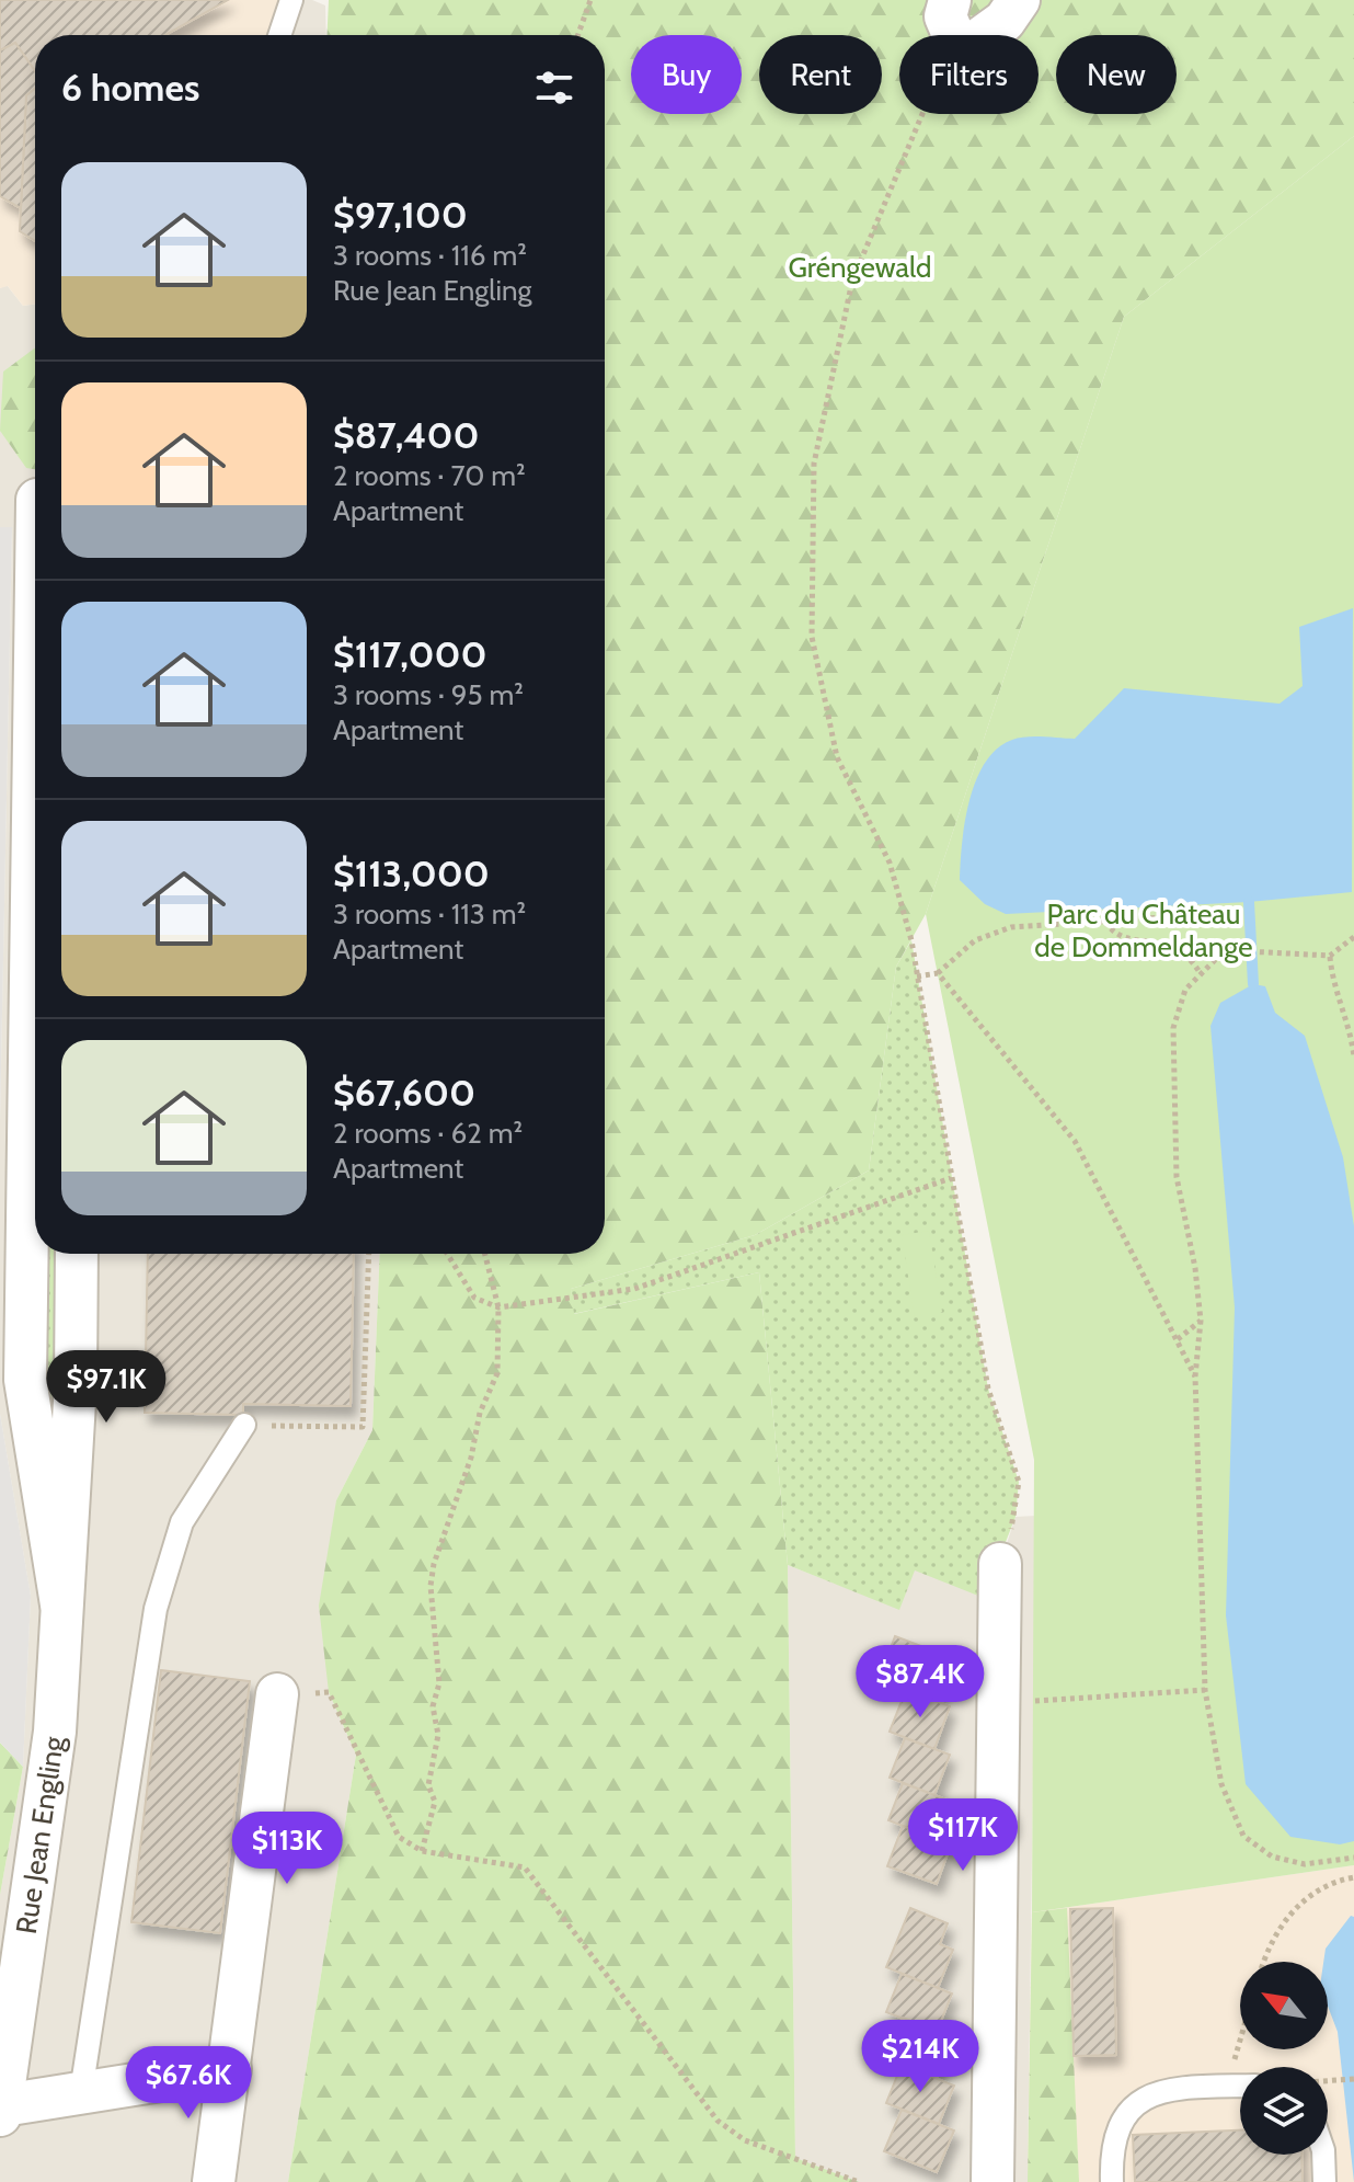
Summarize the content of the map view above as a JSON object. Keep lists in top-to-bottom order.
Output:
{
  "streets": {
    "street": ["Rue Jean Engling"]
  },
  "parks": ["Gréngewald", "Parc du Château de Dommeldange"],
  "north": "top left",
  "page": {
    "chip": [
      "Buy",
      "Rent",
      "Filters",
      "New"
    ],
    "heading": "6 homes",
    "list": [
      {
        "name": "$97,100",
        "note": "3 rooms · 116 m² · Rue Jean Engling"
      },
      {
        "name": "$87,400",
        "note": "2 rooms · 70 m² · Apartment"
      },
      {
        "name": "$117,000",
        "note": "3 rooms · 95 m² · Apartment"
      },
      {
        "name": "$113,000",
        "note": "3 rooms · 113 m² · Apartment"
      },
      {
        "name": "$67,600",
        "note": "2 rooms · 62 m² · Apartment"
      }
    ],
    "price": [
      "$97.1K",
      "$87.4K",
      "$117K",
      "$113K",
      "$214K",
      "$67.6K"
    ]
  }
}
